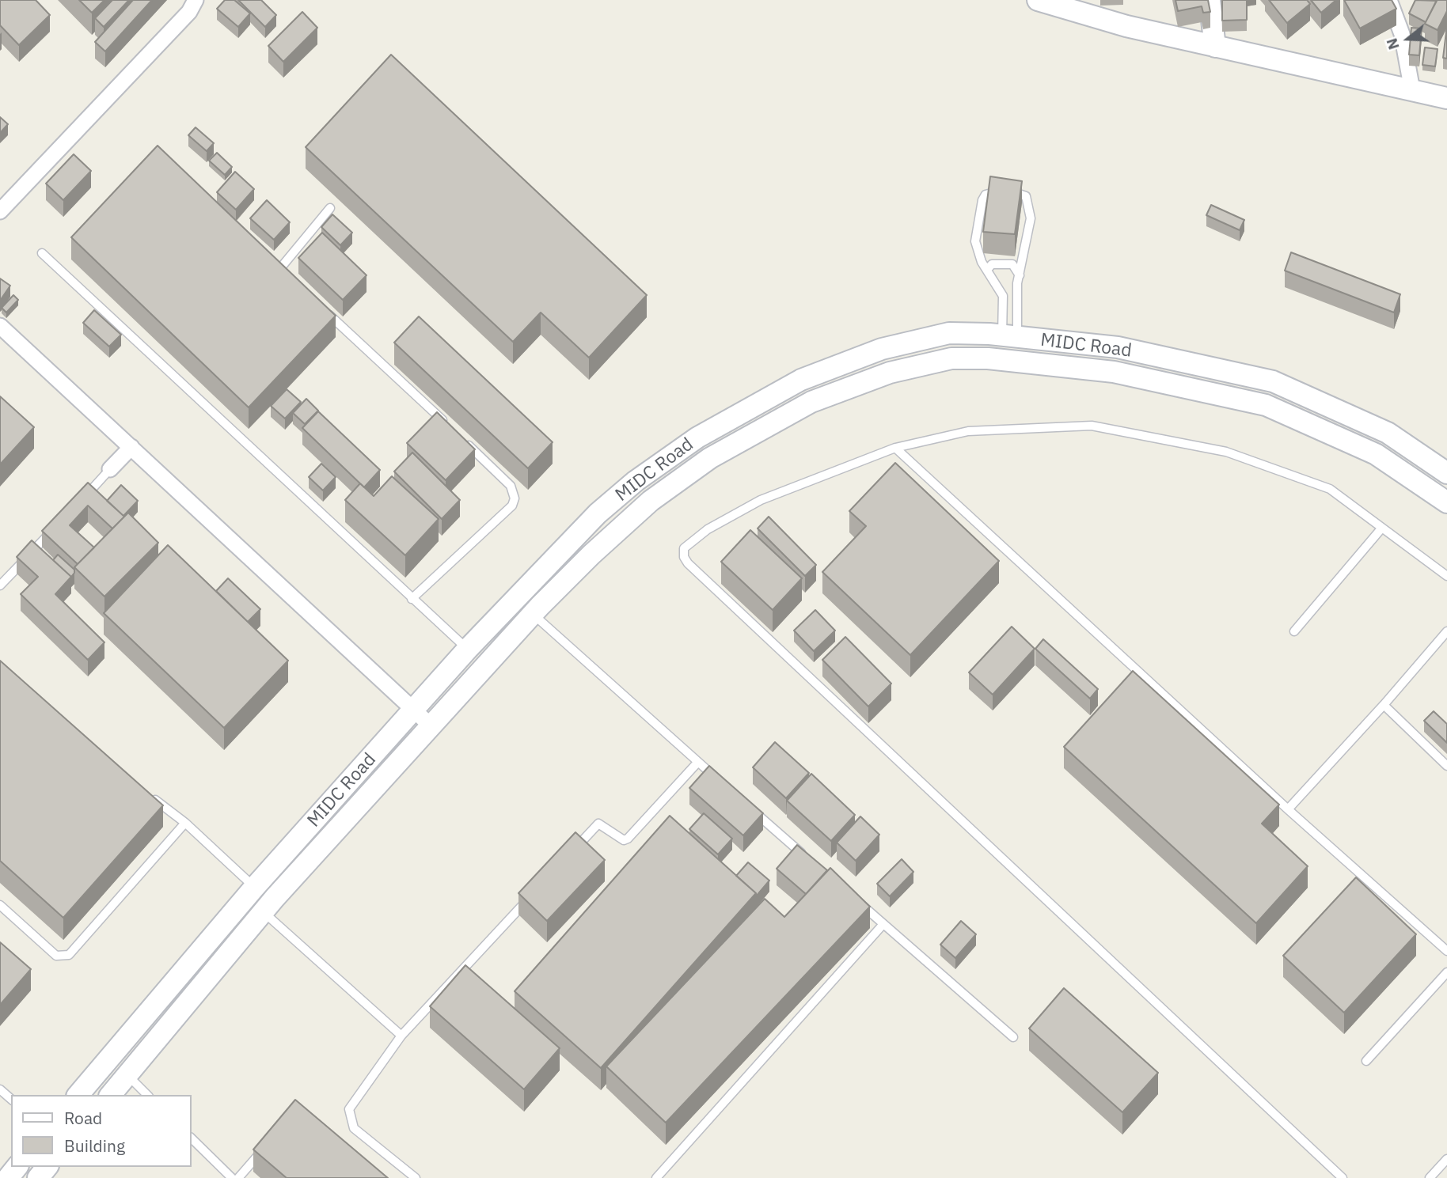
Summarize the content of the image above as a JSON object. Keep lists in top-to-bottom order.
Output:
{
  "streets": {
    "main road": ["MIDC Road"]
  },
  "legend": ["Road", "Building"],
  "north": "left"
}
